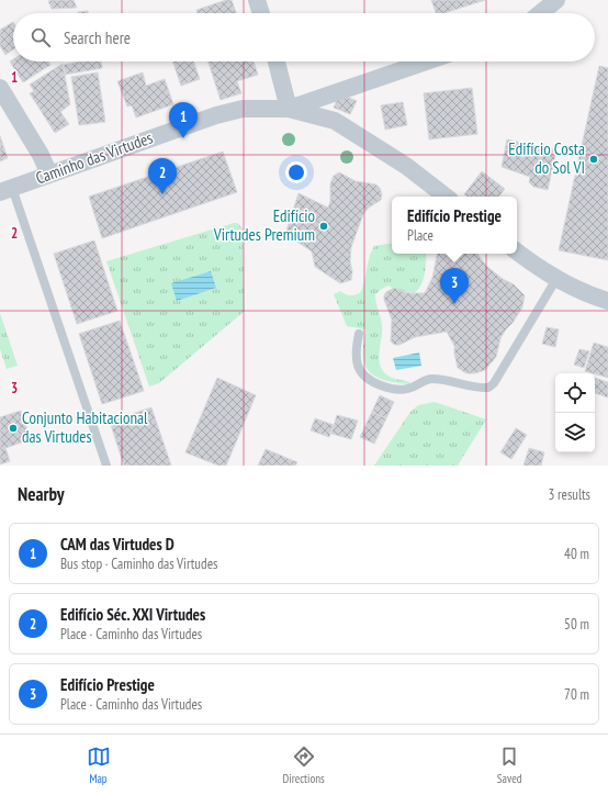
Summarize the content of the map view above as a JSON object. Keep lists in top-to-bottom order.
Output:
{
  "streets": {
    "street": ["Caminho das Virtudes"]
  },
  "places": ["Edifício Costa do Sol VI", "Edifício Virtudes Premium", "Conjunto Habitacional das Virtudes"],
  "page": {
    "search": "Search here",
    "pins": ["1", "2", "3"],
    "popup": ["Edifício Prestige", "Place"],
    "heading": ["Nearby", "3 results"],
    "list": [
      {
        "mark": "1",
        "name": "CAM das Virtudes D",
        "note": "Bus stop · Caminho das Virtudes",
        "value": "40 m"
      },
      {
        "mark": "2",
        "name": "Edifício Séc. XXI Virtudes",
        "note": "Place · Caminho das Virtudes",
        "value": "50 m"
      },
      {
        "mark": "3",
        "name": "Edifício Prestige",
        "note": "Place · Caminho das Virtudes",
        "value": "70 m"
      }
    ],
    "nav": ["Map", "Directions", "Saved"]
  },
  "grid": {
    "rows": ["1", "2", "3"]
  }
}
